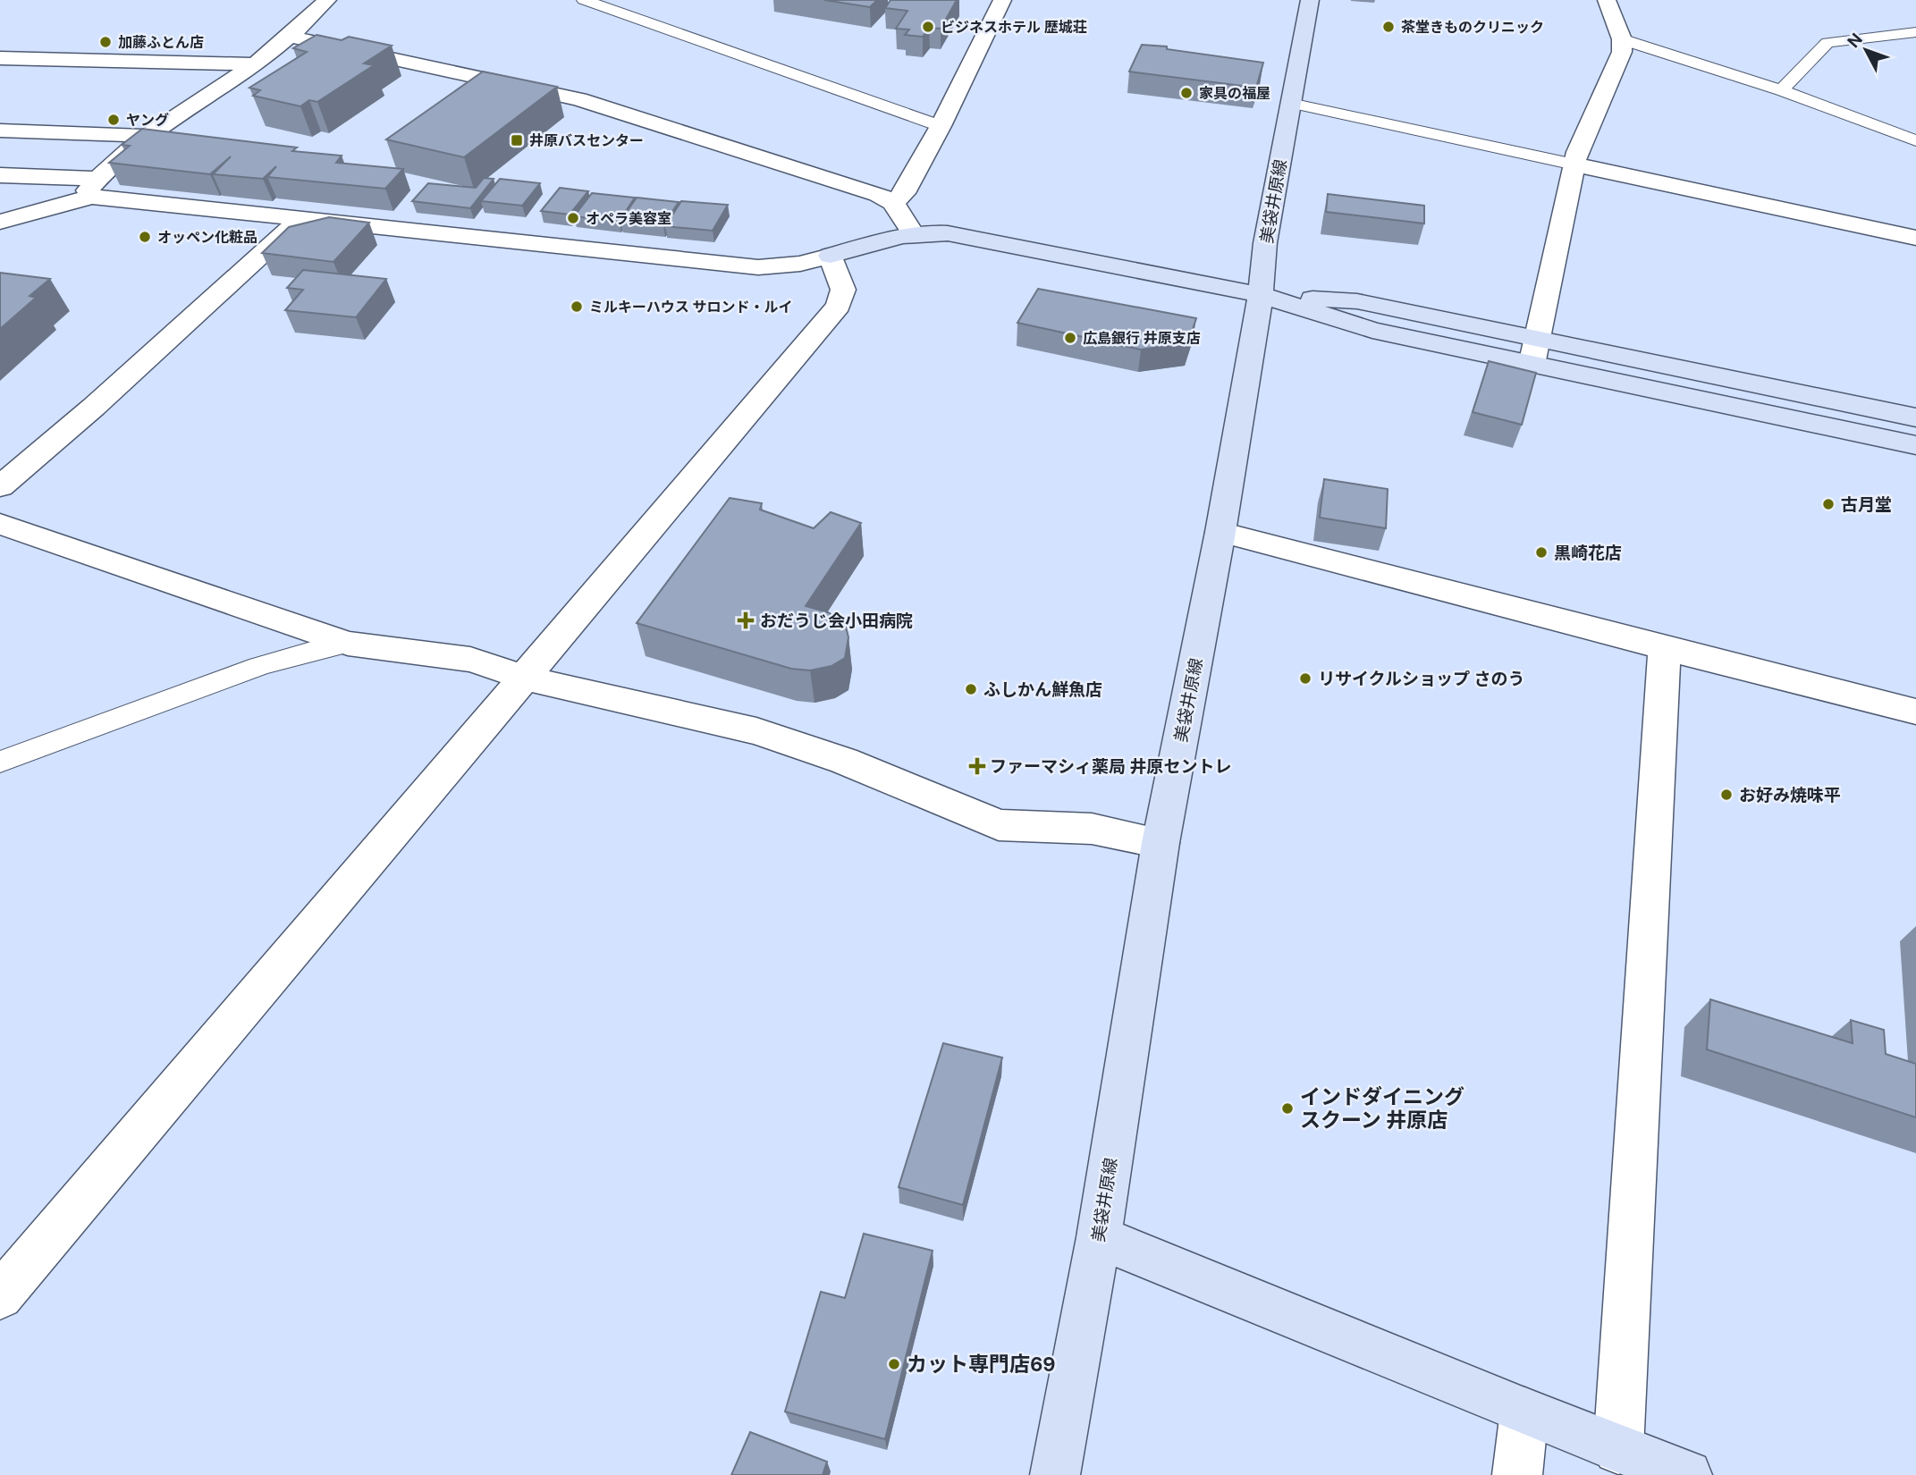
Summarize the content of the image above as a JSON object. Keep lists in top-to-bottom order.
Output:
{
  "streets": {
    "main road": ["美袋井原線"]
  },
  "places": {
    "other": [
      "ビジネスホテル 歴城荘",
      "茶堂きものクリニック",
      "加藤ふとん店",
      "家具の福屋",
      "ヤング",
      "オペラ美容室",
      "オッペン化粧品",
      "ミルキーハウス サロンド・ルイ",
      "広島銀行 井原支店",
      "古月堂",
      "黒崎花店",
      "リサイクルショップ さのう",
      "ふしかん鮮魚店",
      "お好み焼味平",
      "インドダイニング スクーン 井原店",
      "カット専門店69"
    ],
    "transit": ["井原バスセンター"],
    "health": ["おだうじ会小田病院", "ファーマシィ薬局 井原セントレ"]
  },
  "north": "top left"
}
